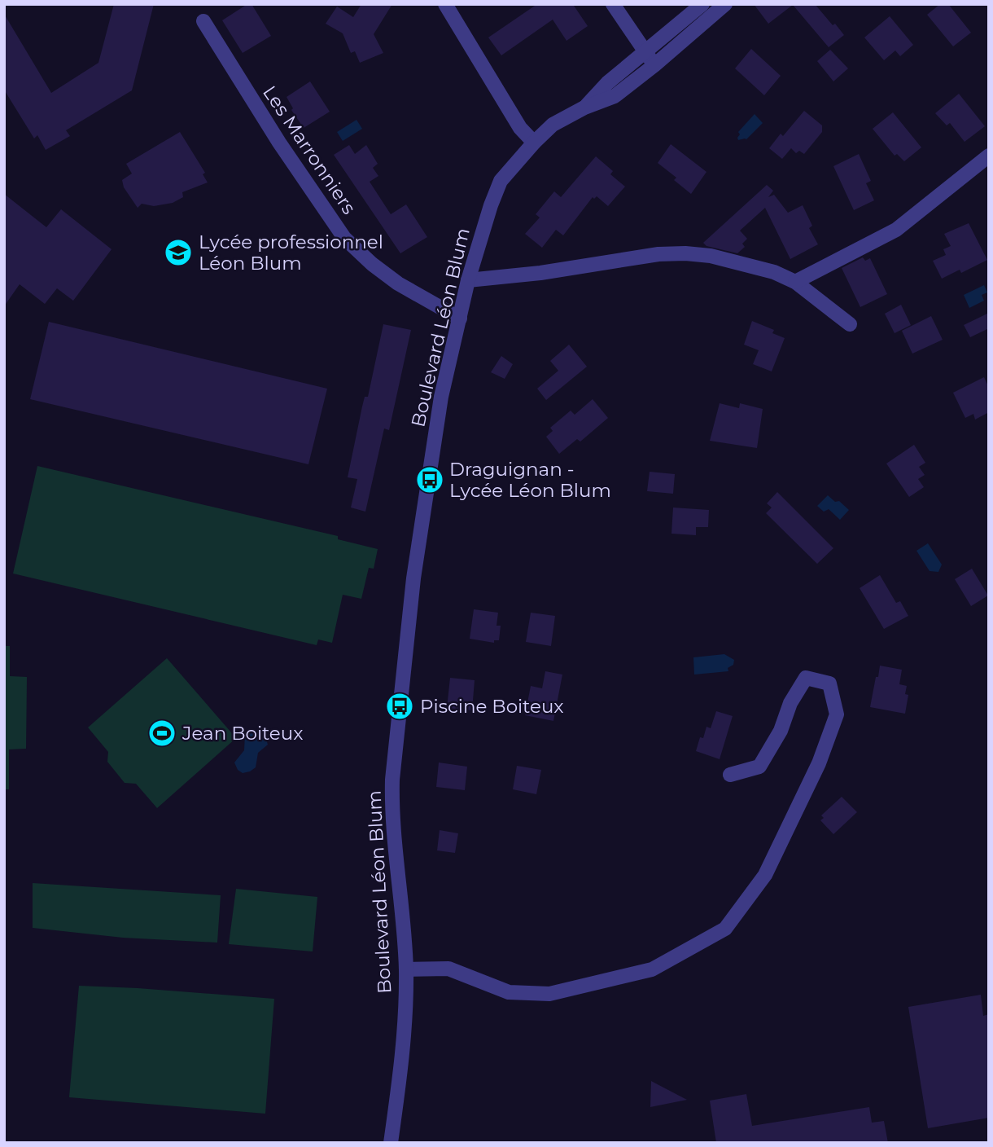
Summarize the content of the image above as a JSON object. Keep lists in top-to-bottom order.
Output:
{
  "streets": {
    "street": ["Les Marronniers", "Boulevard Léon Blum"]
  },
  "crossings": [
    ["Les Marronniers", "Boulevard Léon Blum"]
  ],
  "places": {
    "school or university": ["Lycée professionnel Léon Blum"],
    "bus stop": ["Draguignan - Lycée Léon Blum", "Piscine Boiteux"],
    "sports": ["Jean Boiteux"]
  }
}
